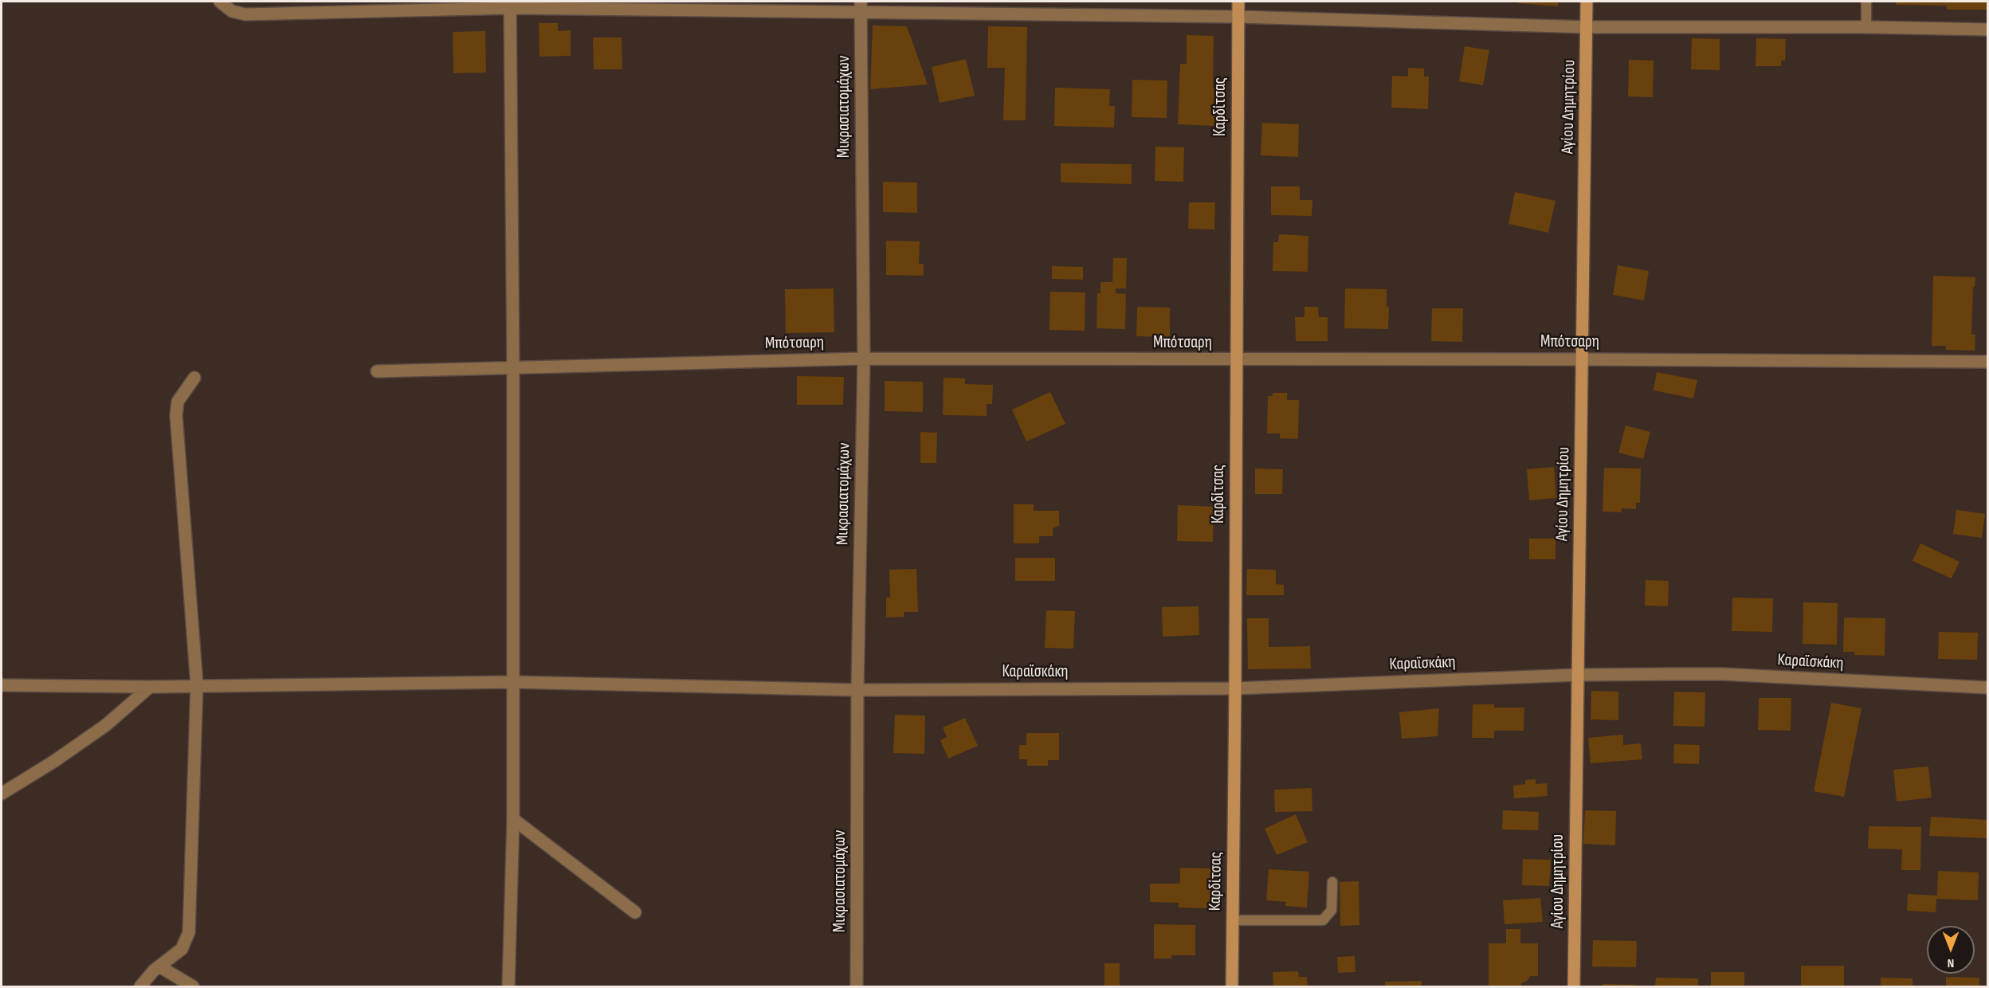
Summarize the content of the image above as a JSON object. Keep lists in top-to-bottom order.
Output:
{
  "streets": {
    "street": [
      "Μικρασιατομάχων",
      "Καρδίτσας",
      "Αγίου Δημητρίου",
      "Μπότσαρη",
      "Καραϊσκάκη"
    ]
  },
  "crossings": [
    ["Μικρασιατομάχων", "Μπότσαρη"],
    ["Μικρασιατομάχων", "Καραϊσκάκη"],
    ["Καρδίτσας", "Μπότσαρη"],
    ["Καρδίτσας", "Καραϊσκάκη"],
    ["Αγίου Δημητρίου", "Μπότσαρη"],
    ["Αγίου Δημητρίου", "Καραϊσκάκη"]
  ],
  "north": "bottom"
}
